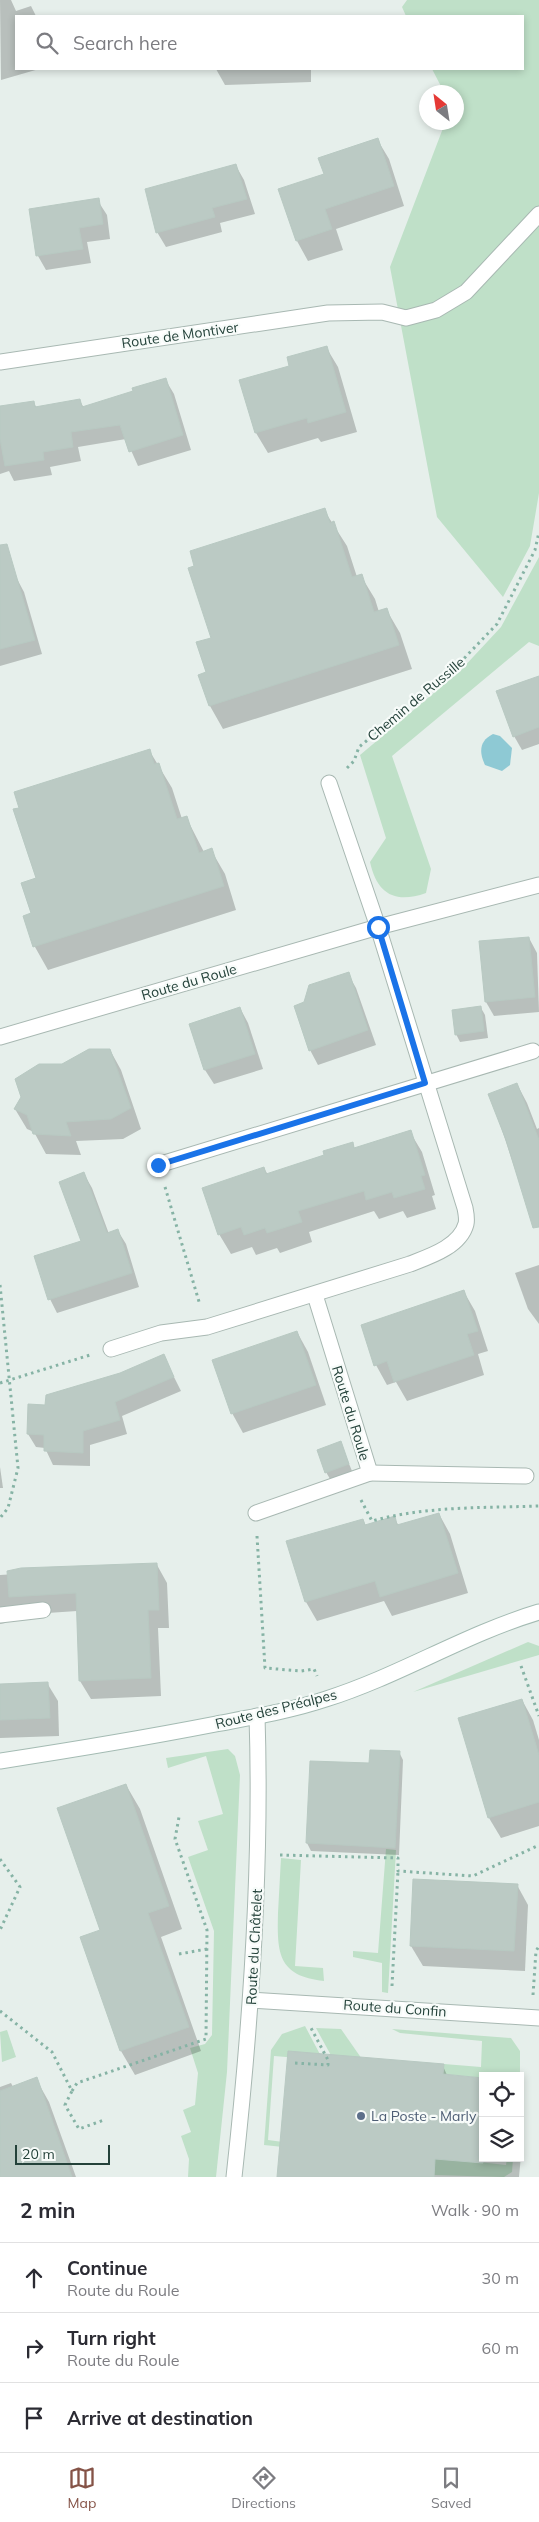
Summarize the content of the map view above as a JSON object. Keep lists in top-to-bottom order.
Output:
{
  "streets": {
    "street": [
      "Route de Montiver",
      "Route du Roule",
      "Route des Préalpes",
      "Route du Châtelet",
      "Route du Confin"
    ],
    "path": ["Chemin de Russille"]
  },
  "crossings": [
    ["Route des Préalpes", "Route du Châtelet"],
    ["Route du Châtelet", "Route du Confin"]
  ],
  "places": ["La Poste - Marly"],
  "scale_bar": "20 m",
  "north": "top left",
  "page": {
    "search": "Search here",
    "scale": "20 m",
    "heading": ["2 min", "Walk · 90 m"],
    "list": [
      ["Continue", "Route du Roule", "30 m"],
      ["Turn right", "Route du Roule", "60 m"],
      "Arrive at destination"
    ],
    "nav": ["Map", "Directions", "Saved"]
  }
}
